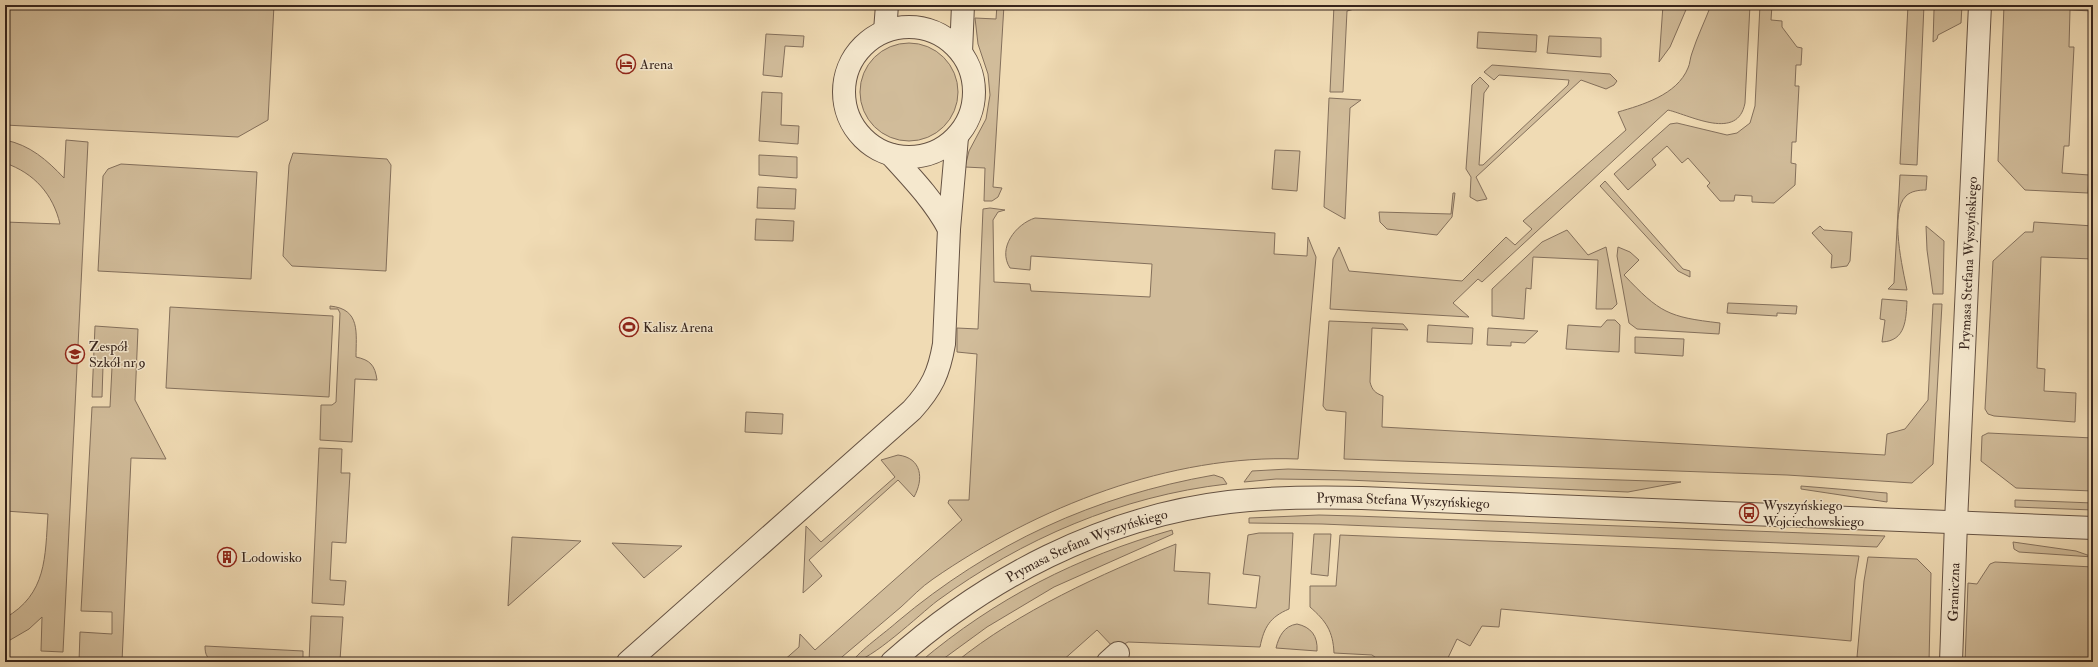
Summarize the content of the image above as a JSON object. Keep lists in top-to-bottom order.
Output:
{
  "streets": {
    "street": ["Prymasa Stefana Wyszyńskiego", "Graniczna"]
  },
  "crossings": [
    ["Prymasa Stefana Wyszyńskiego", "Graniczna"]
  ],
  "places": {
    "hotel": ["Arena"],
    "sports": ["Kalisz Arena"],
    "school or university": ["Zespół Szkół nr 9"],
    "bus stop": ["Wyszyńskiego Wojciechowskiego"],
    "building": ["Lodowisko"]
  }
}
